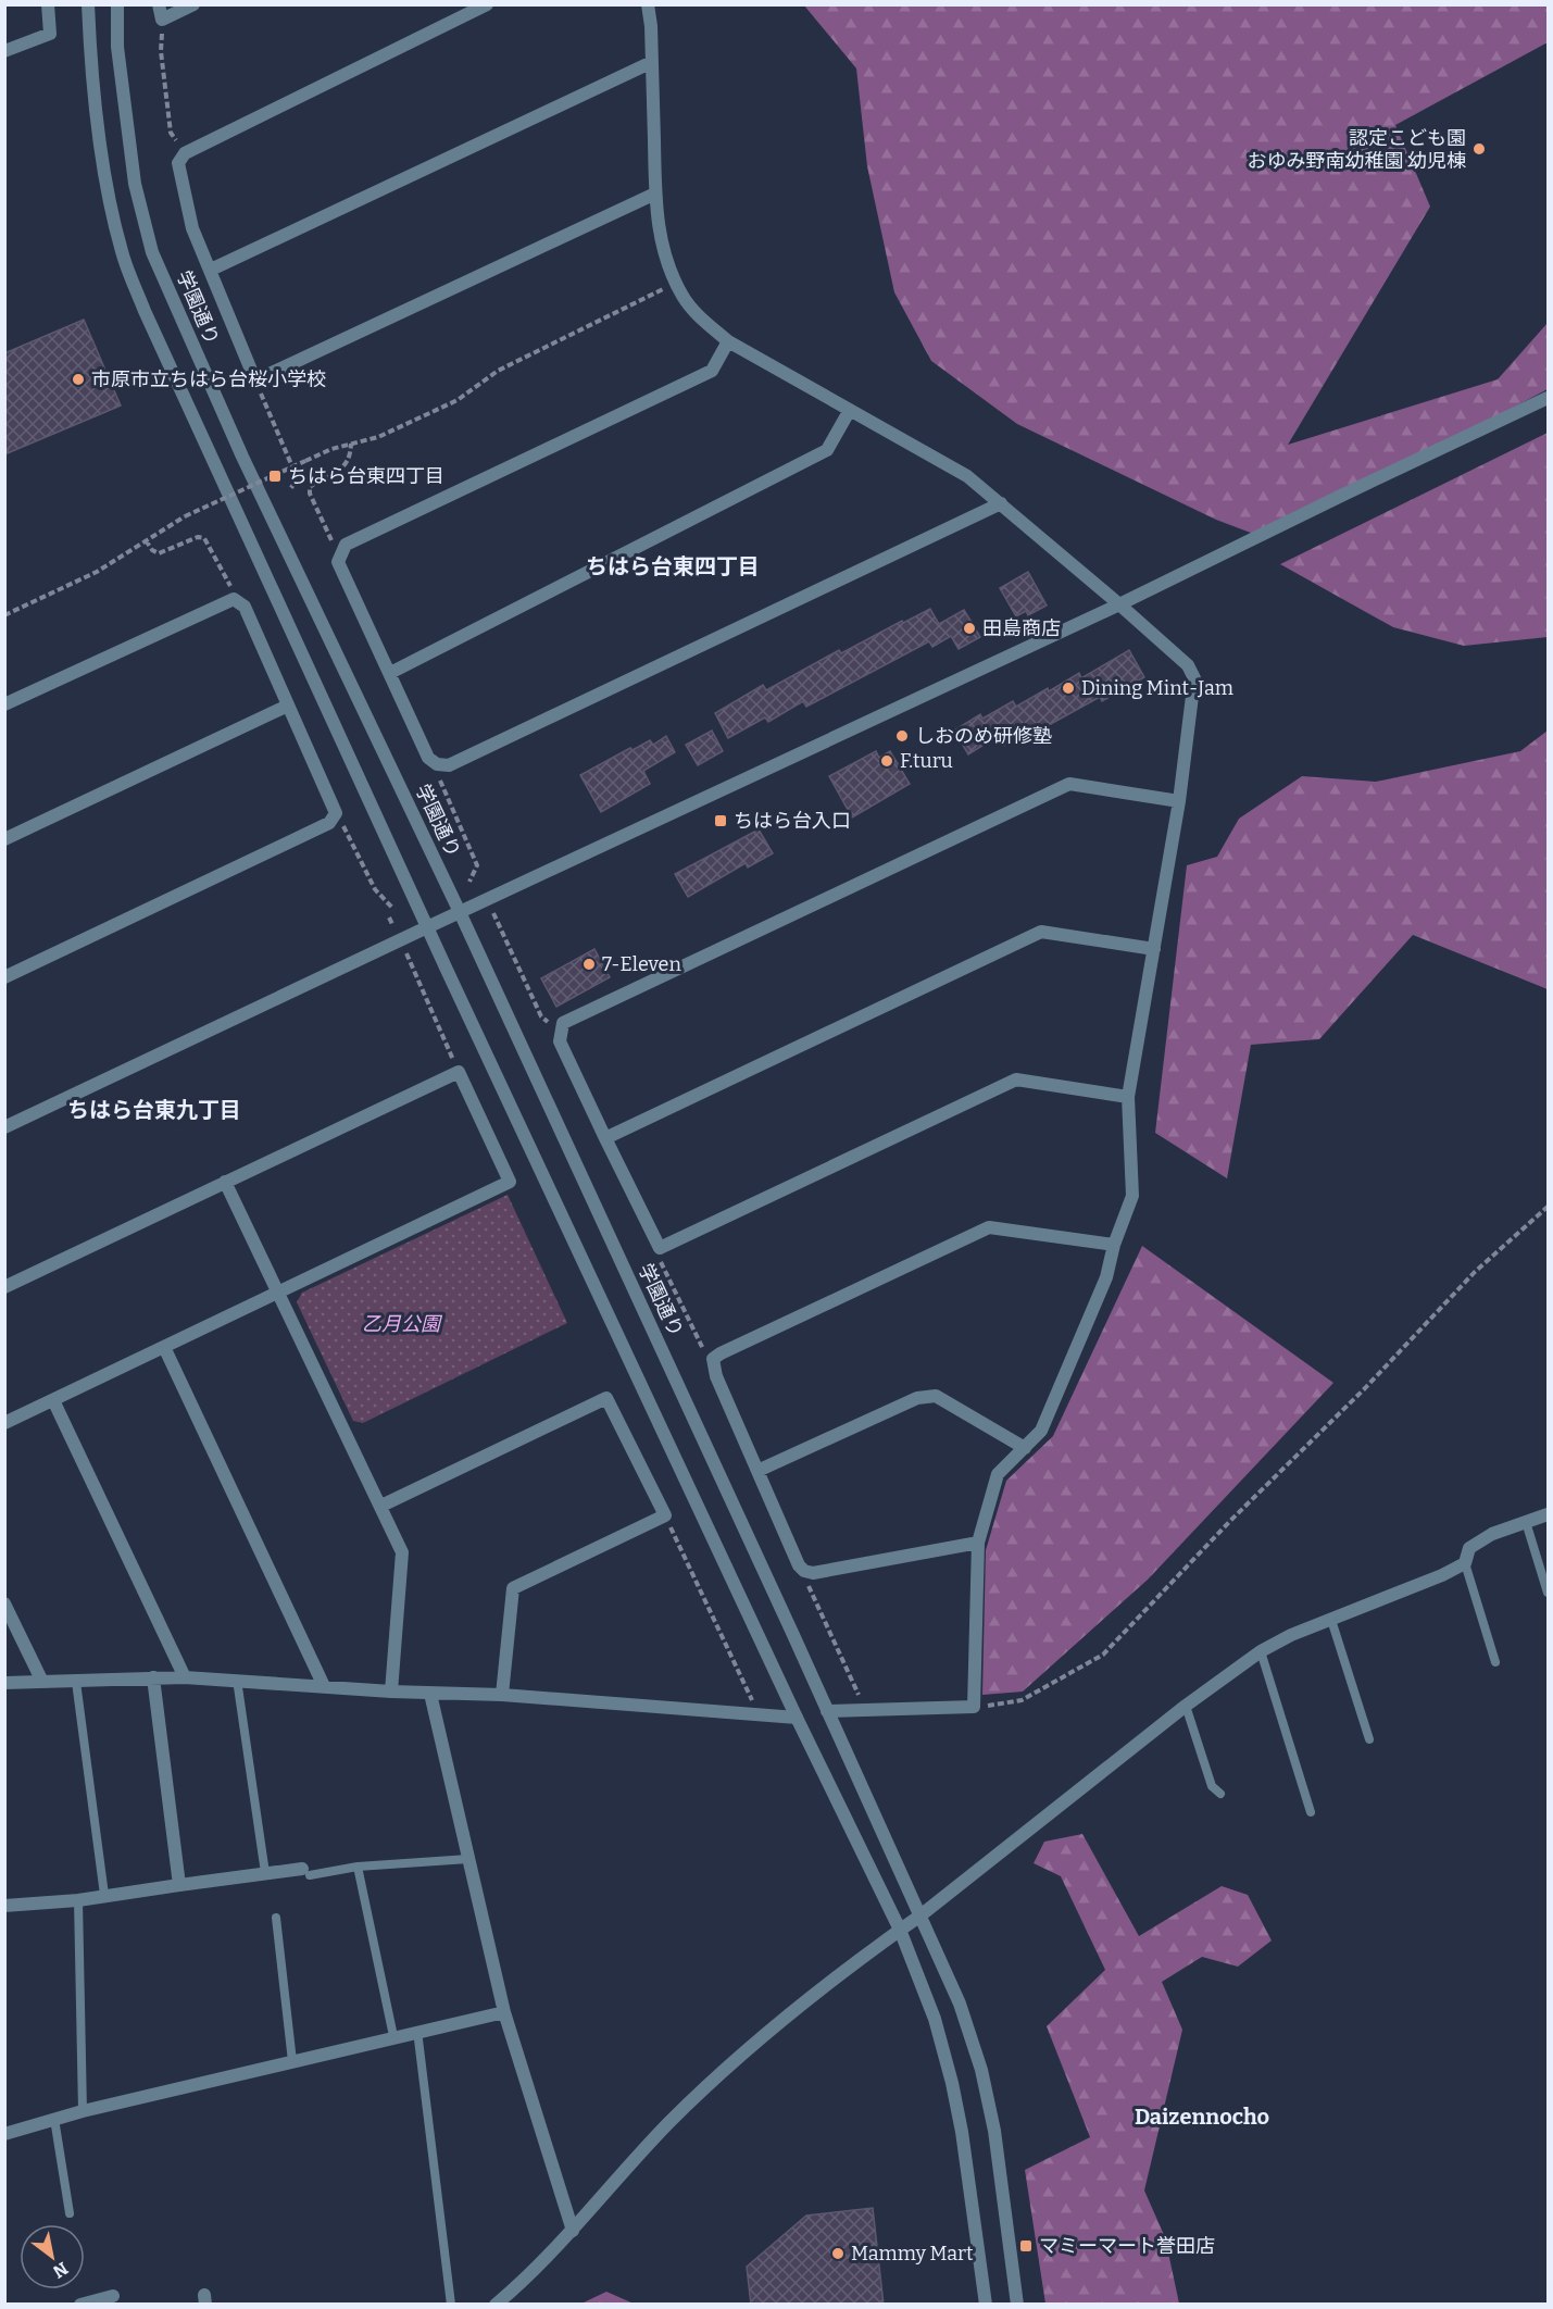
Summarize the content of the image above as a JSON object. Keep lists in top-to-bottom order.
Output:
{
  "streets": {
    "street": ["学園通り"]
  },
  "districts": ["ちはら台東四丁目", "ちはら台東九丁目", "Daizennocho"],
  "parks": ["乙月公園"],
  "places": {
    "other": [
      "認定こども園 おゆみ野南幼稚園 幼児棟",
      "市原市立ちはら台桜小学校",
      "田島商店",
      "Dining Mint-Jam",
      "しおのめ研修塾",
      "F.turu",
      "7-Eleven",
      "Mammy Mart"
    ],
    "transit": ["ちはら台東四丁目", "ちはら台入口", "マミーマート誉田店"]
  },
  "north": "bottom right"
}
